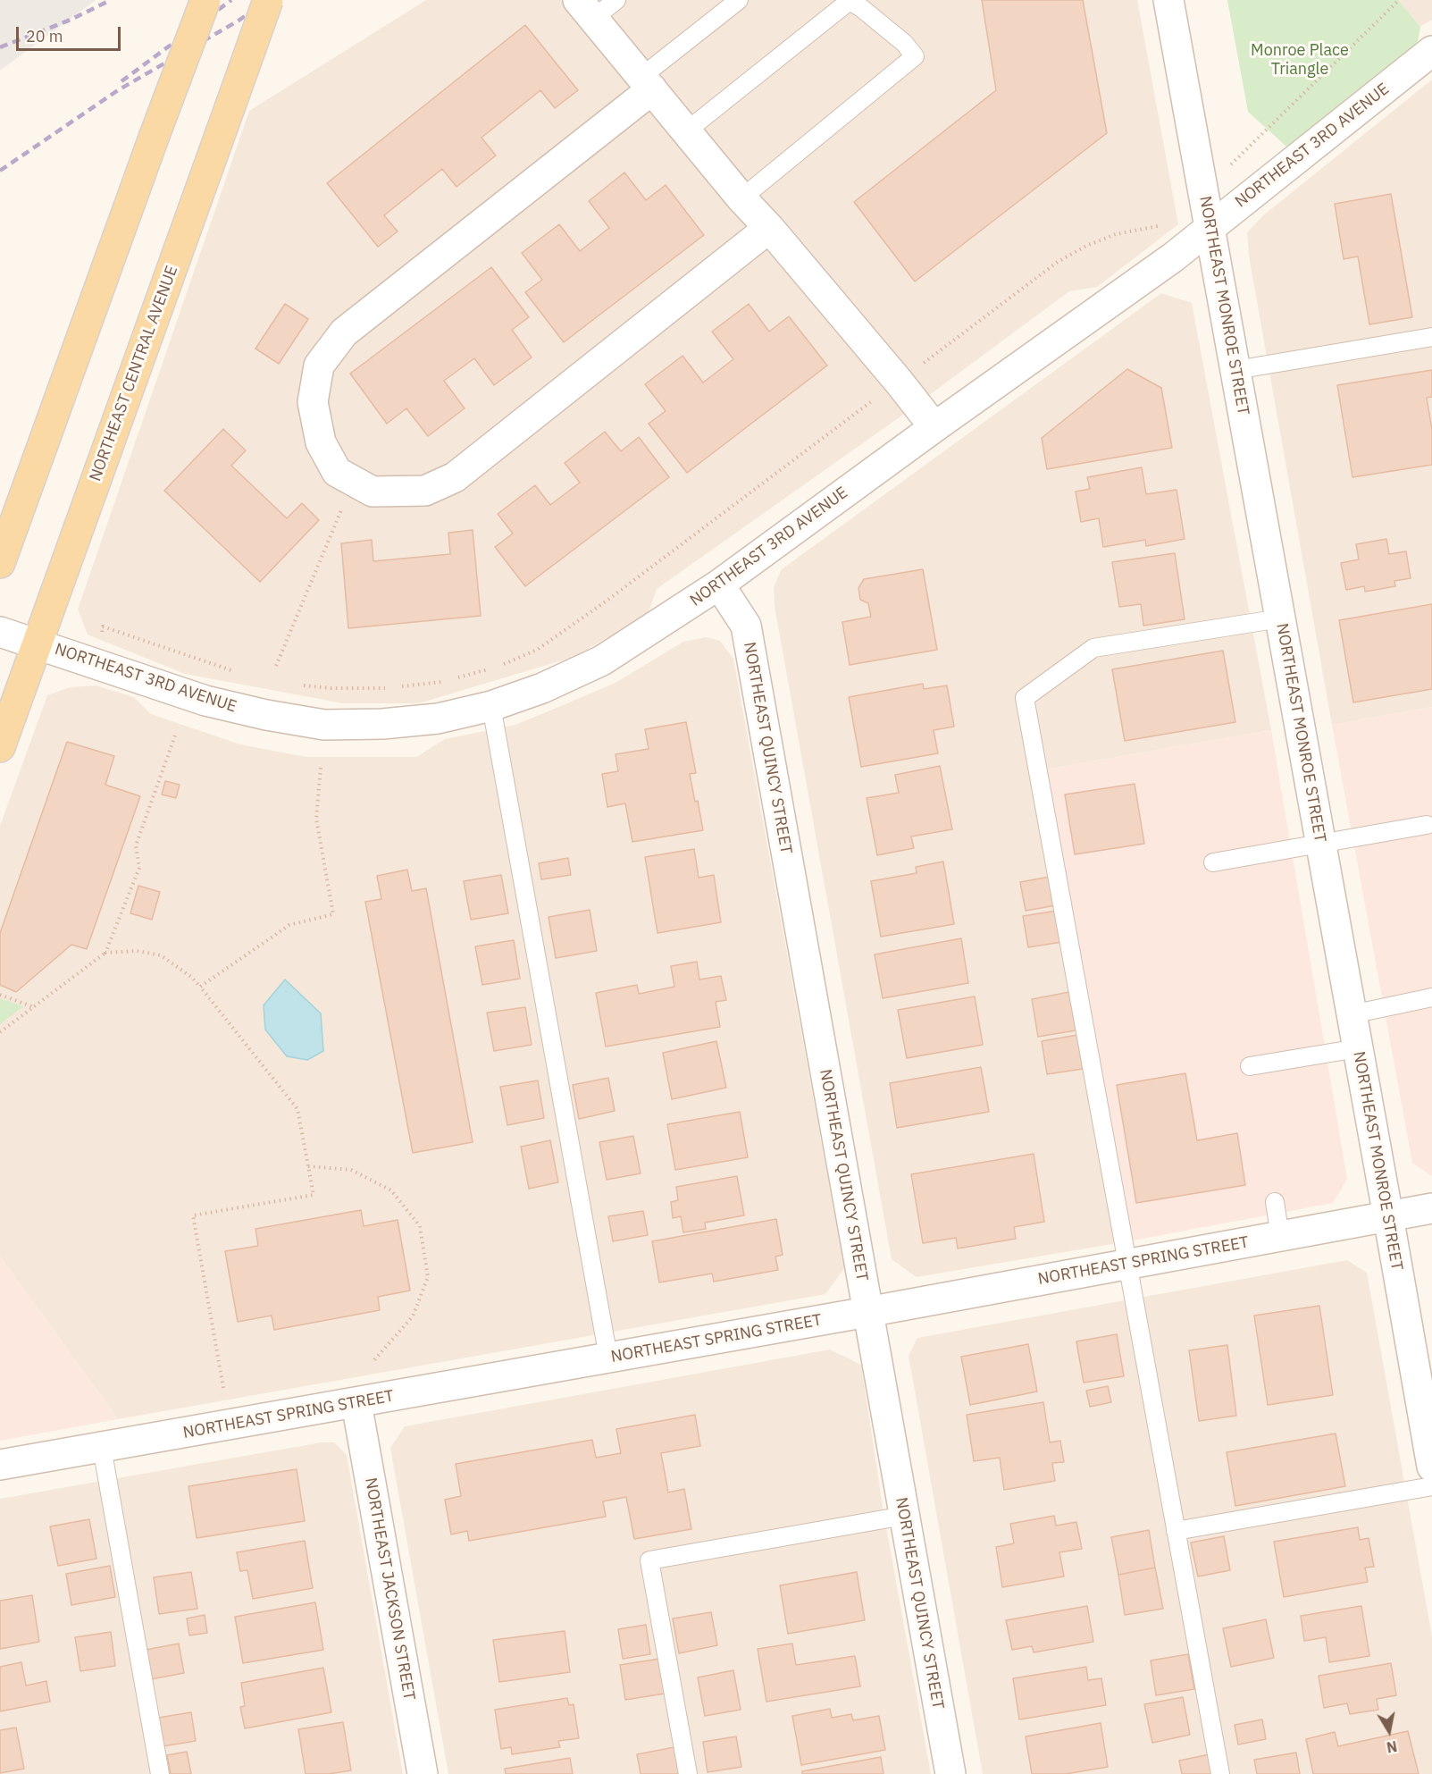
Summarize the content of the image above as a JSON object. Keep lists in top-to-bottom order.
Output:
{
  "streets": {
    "main road": ["NORTHEAST CENTRAL AVENUE"],
    "street": [
      "NORTHEAST 3RD AVENUE",
      "NORTHEAST MONROE STREET",
      "NORTHEAST QUINCY STREET",
      "NORTHEAST SPRING STREET",
      "NORTHEAST JACKSON STREET"
    ]
  },
  "crossings": [
    ["NORTHEAST 3RD AVENUE", "NORTHEAST MONROE STREET"],
    ["NORTHEAST 3RD AVENUE", "NORTHEAST CENTRAL AVENUE"],
    ["NORTHEAST 3RD AVENUE", "NORTHEAST QUINCY STREET"],
    ["NORTHEAST MONROE STREET", "NORTHEAST SPRING STREET"],
    ["NORTHEAST QUINCY STREET", "NORTHEAST SPRING STREET"],
    ["NORTHEAST SPRING STREET", "NORTHEAST JACKSON STREET"]
  ],
  "parks": ["Monroe Place Triangle"],
  "scale_bar": "20 m",
  "north": "bottom"
}
